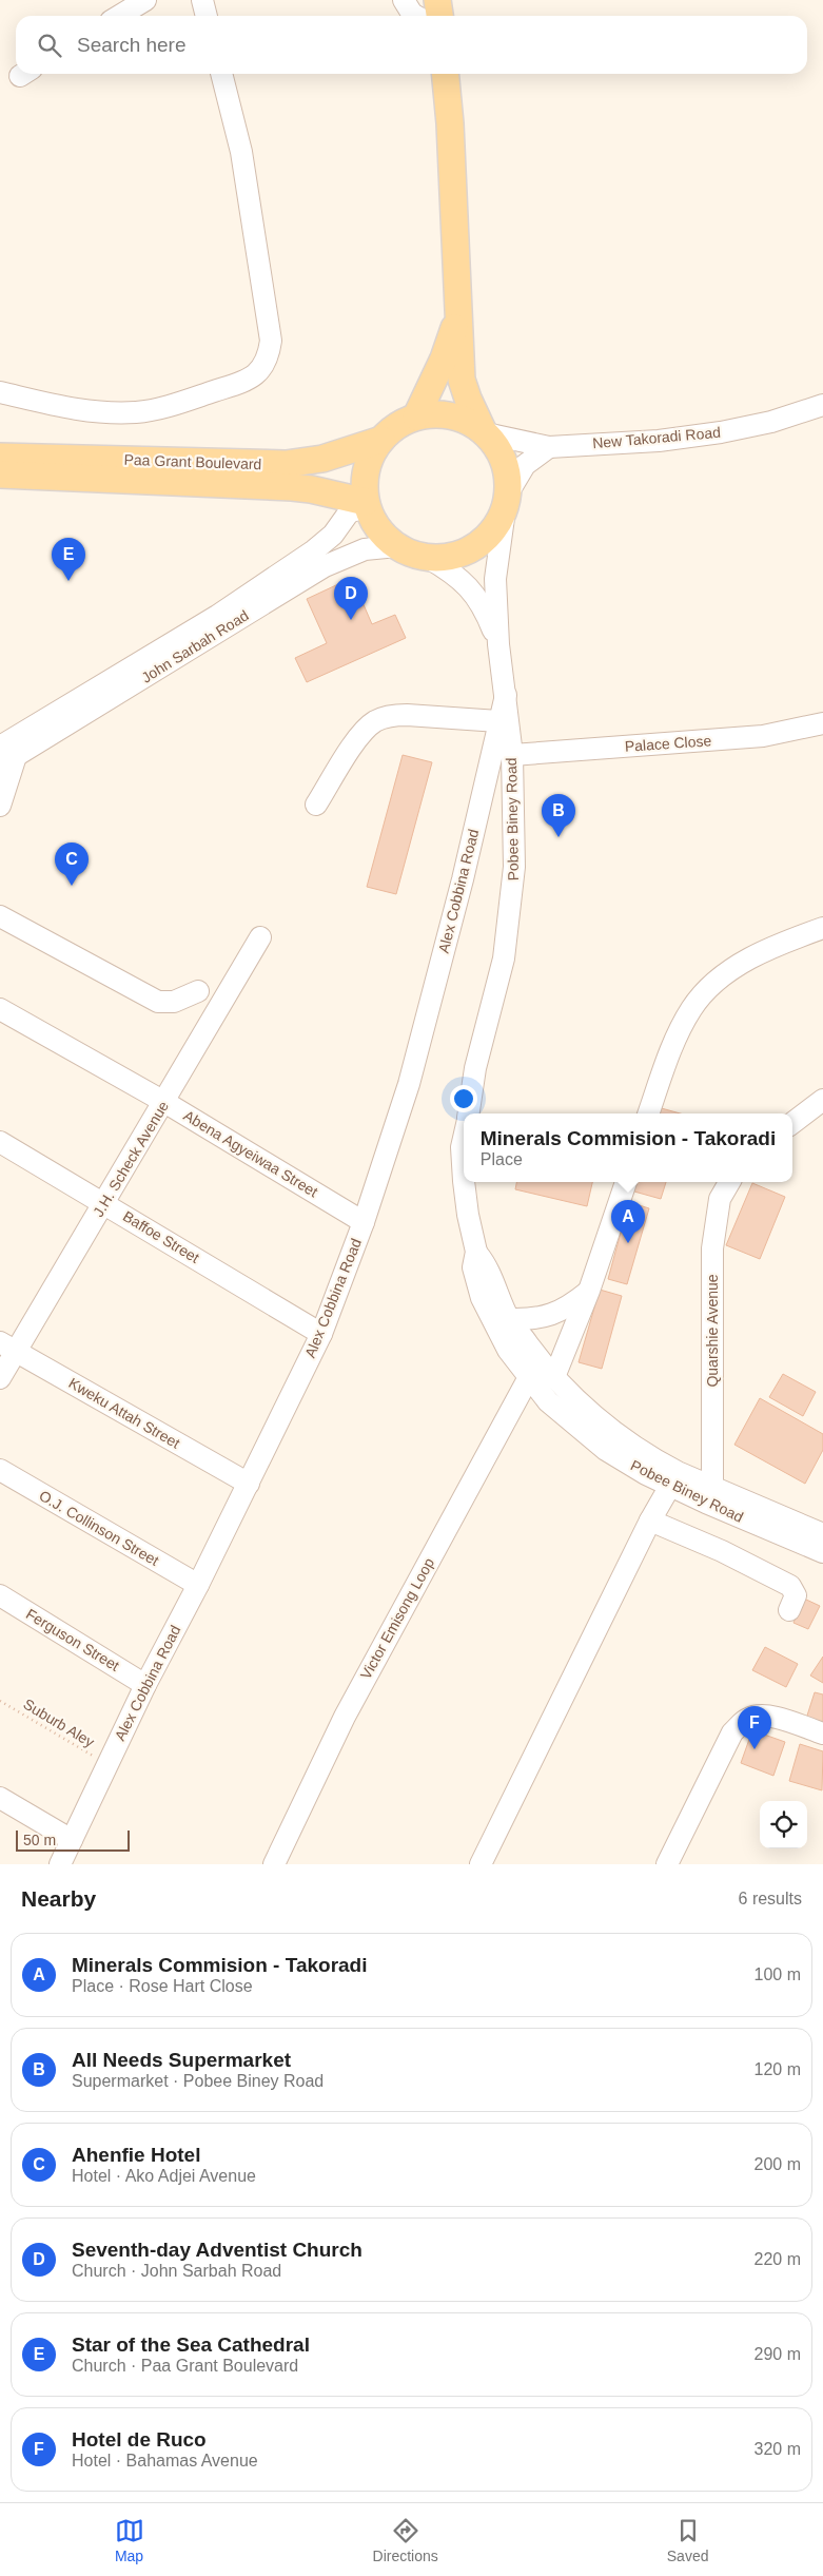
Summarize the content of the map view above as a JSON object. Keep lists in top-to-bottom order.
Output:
{
  "streets": {
    "main road": ["Paa Grant Boulevard"],
    "street": [
      "New Takoradi Road",
      "John Sarbah Road",
      "Palace Close",
      "Pobee Biney Road",
      "Alex Cobbina Road",
      "Abena Agyeiwaa Street",
      "J.H. Scheck Avenue",
      "Baffoe Street",
      "Quarshie Avenue",
      "Kweku Attah Street",
      "O.J. Collinson Street",
      "Victor Emisong Loop",
      "Ferguson Street"
    ],
    "path": ["Suburb Aley"]
  },
  "crossings": [
    ["New Takoradi Road", "Paa Grant Boulevard"],
    ["New Takoradi Road", "John Sarbah Road"],
    ["Paa Grant Boulevard", "John Sarbah Road"],
    ["Palace Close", "Pobee Biney Road"],
    ["Pobee Biney Road", "Alex Cobbina Road"],
    ["Pobee Biney Road", "Quarshie Avenue"],
    ["Pobee Biney Road", "Victor Emisong Loop"],
    ["Alex Cobbina Road", "Abena Agyeiwaa Street"],
    ["Alex Cobbina Road", "Baffoe Street"],
    ["Alex Cobbina Road", "Kweku Attah Street"],
    ["Alex Cobbina Road", "O.J. Collinson Street"],
    ["Alex Cobbina Road", "Ferguson Street"],
    ["Alex Cobbina Road", "Suburb Aley"],
    ["Abena Agyeiwaa Street", "J.H. Scheck Avenue"],
    ["J.H. Scheck Avenue", "Baffoe Street"],
    ["J.H. Scheck Avenue", "Kweku Attah Street"]
  ],
  "scale_bar": "50 m",
  "page": {
    "search": "Search here",
    "pins": [
      "E",
      "D",
      "B",
      "C",
      "A",
      "F"
    ],
    "popup": ["Minerals Commision - Takoradi", "Place"],
    "scale": "50 m",
    "heading": ["Nearby", "6 results"],
    "list": [
      {
        "mark": "A",
        "name": "Minerals Commision - Takoradi",
        "note": "Place · Rose Hart Close",
        "value": "100 m"
      },
      {
        "mark": "B",
        "name": "All Needs Supermarket",
        "note": "Supermarket · Pobee Biney Road",
        "value": "120 m"
      },
      {
        "mark": "C",
        "name": "Ahenfie Hotel",
        "note": "Hotel · Ako Adjei Avenue",
        "value": "200 m"
      },
      {
        "mark": "D",
        "name": "Seventh-day Adventist Church",
        "note": "Church · John Sarbah Road",
        "value": "220 m"
      },
      {
        "mark": "E",
        "name": "Star of the Sea Cathedral",
        "note": "Church · Paa Grant Boulevard",
        "value": "290 m"
      },
      {
        "mark": "F",
        "name": "Hotel de Ruco",
        "note": "Hotel · Bahamas Avenue",
        "value": "320 m"
      }
    ],
    "nav": ["Map", "Directions", "Saved"]
  }
}
